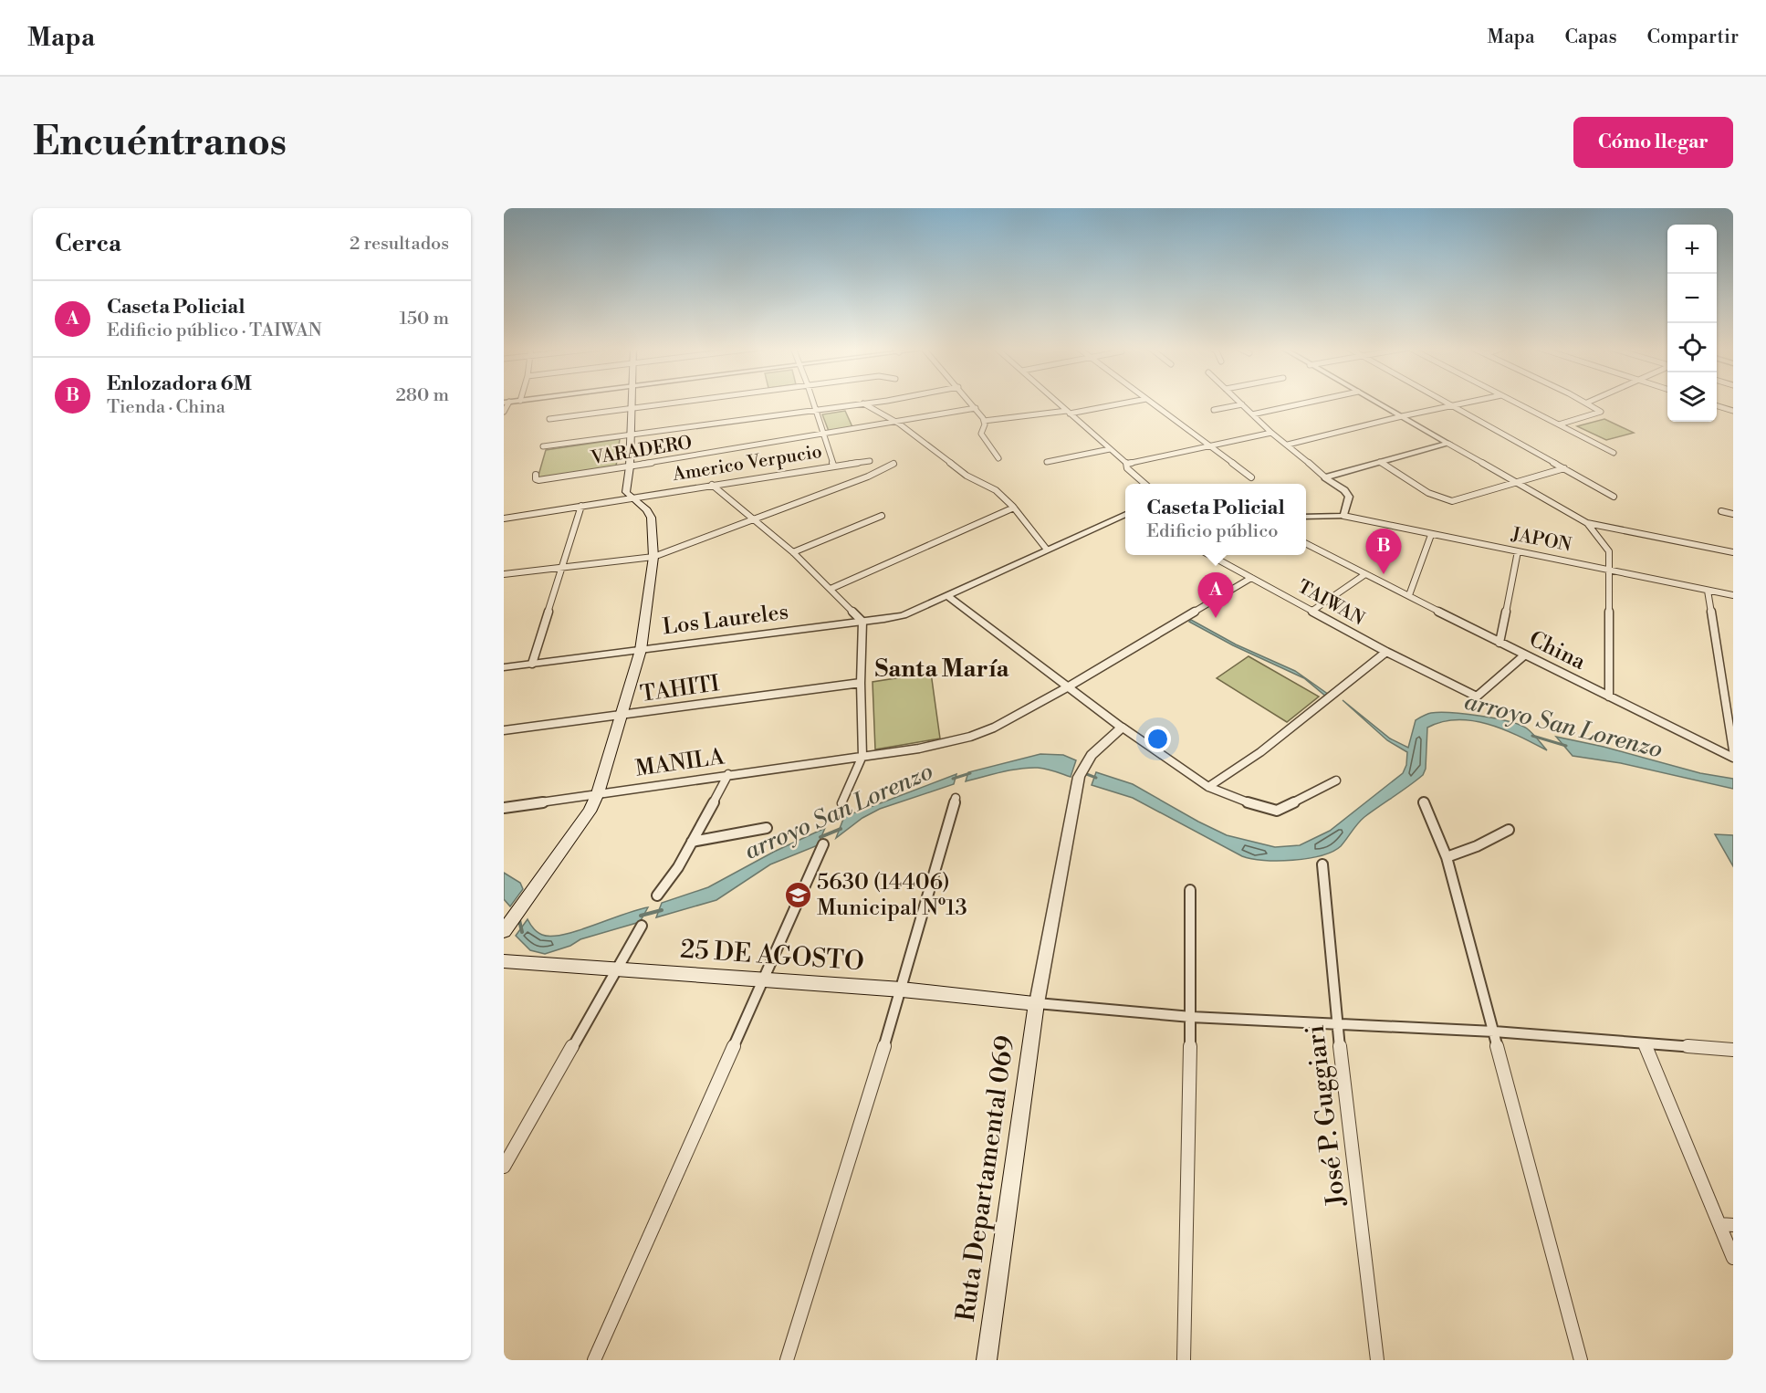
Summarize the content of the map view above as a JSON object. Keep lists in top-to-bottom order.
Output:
{
  "streets": {
    "main road": ["25 DE AGOSTO", "Ruta Departamental 069"],
    "street": [
      "VARADERO",
      "Americo Verpucio",
      "JAPON",
      "TAIWAN",
      "Los Laureles",
      "China",
      "TAHITI",
      "MANILA",
      "José P. Guggiari"
    ]
  },
  "crossings": [
    ["TAIWAN", "China"],
    ["TAIWAN", "MANILA"],
    ["25 DE AGOSTO", "Ruta Departamental 069"]
  ],
  "districts": ["Santa María"],
  "water": ["arroyo San Lorenzo"],
  "places": {
    "school or university": ["5630 (14406) Municipal Nº13"]
  },
  "page": {
    "header": "Mapa",
    "nav": ["Mapa", "Capas", "Compartir"],
    "buttons": "Cómo llegar",
    "title": "Encuéntranos",
    "heading": ["Cerca", "2 resultados"],
    "map_buttons": ["+", "−"],
    "list": [
      {
        "mark": "A",
        "name": "Caseta Policial",
        "note": "Edificio público · TAIWAN",
        "value": "150 m"
      },
      {
        "mark": "B",
        "name": "Enlozadora 6M",
        "note": "Tienda · China",
        "value": "280 m"
      }
    ],
    "popup": ["Caseta Policial", "Edificio público"],
    "pins": ["B", "A"]
  }
}
